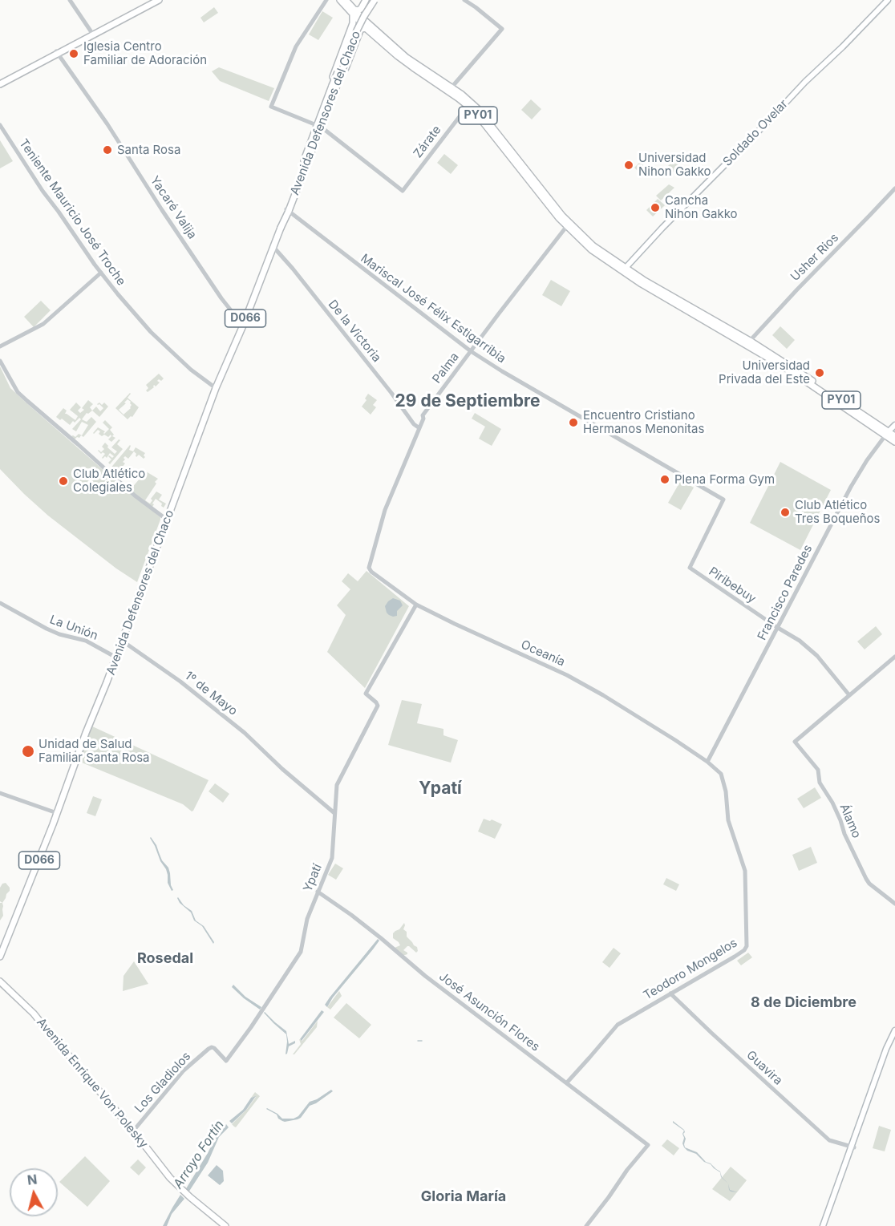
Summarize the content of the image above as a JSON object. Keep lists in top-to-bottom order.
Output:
{
  "streets": {
    "main road": [
      "Avenida Defensores del Chaco",
      "PY01",
      "Soldado Ovelar",
      "D066",
      "Avenida Enrique Von Polesky"
    ],
    "street": [
      "Zárate",
      "Yacaré Valija",
      "Teniente Mauricio José Troche",
      "Usher Rios",
      "Mariscal José Félix Estigarribia",
      "De la Victoria",
      "Palma",
      "Piribebuy",
      "Francisco Paredes",
      "La Unión",
      "Oceanía",
      "1º de Mayo",
      "Álamo",
      "Ypatí",
      "Teodoro Mongelos",
      "José Asunción Flores",
      "Guavira",
      "Los Gladiolos"
    ]
  },
  "crossings": [
    ["Avenida Defensores del Chaco", "Zárate"],
    ["Avenida Defensores del Chaco", "Yacaré Valija"],
    ["Avenida Defensores del Chaco", "Teniente Mauricio José Troche"],
    ["Avenida Defensores del Chaco", "Mariscal José Félix Estigarribia"],
    ["Avenida Defensores del Chaco", "De la Victoria"],
    ["Avenida Defensores del Chaco", "La Unión"],
    ["Avenida Defensores del Chaco", "1º de Mayo"],
    ["PY01", "Soldado Ovelar"],
    ["PY01", "Zárate"],
    ["PY01", "Usher Rios"],
    ["PY01", "Palma"],
    ["PY01", "Francisco Paredes"],
    ["Mariscal José Félix Estigarribia", "Palma"],
    ["Mariscal José Félix Estigarribia", "Piribebuy"],
    ["De la Victoria", "Palma"],
    ["Palma", "Oceanía"],
    ["Piribebuy", "Francisco Paredes"],
    ["Piribebuy", "Álamo"],
    ["Francisco Paredes", "Oceanía"],
    ["Francisco Paredes", "Teodoro Mongelos"],
    ["Oceanía", "Ypatí"],
    ["Oceanía", "Teodoro Mongelos"],
    ["1º de Mayo", "Ypatí"],
    ["Ypatí", "José Asunción Flores"],
    ["Ypatí", "Los Gladiolos"],
    ["Teodoro Mongelos", "José Asunción Flores"],
    ["Teodoro Mongelos", "Guavira"],
    ["Los Gladiolos", "Avenida Enrique Von Polesky"]
  ],
  "districts": [
    "29 de Septiembre",
    "Ypatí",
    "Rosedal",
    "8 de Diciembre",
    "Gloria María"
  ],
  "water": ["Arroyo Fortín"],
  "places": [
    "Iglesia Centro Familiar de Adoración",
    "Santa Rosa",
    "Universidad Nihon Gakko",
    "Cancha Nihon Gakko",
    "Universidad Privada del Este",
    "Encuentro Cristiano Hermanos Menonitas",
    "Plena Forma Gym",
    "Club Atlético Colegiales",
    "Club Atlético Tres Boqueños",
    "Unidad de Salud Familiar Santa Rosa"
  ],
  "north": "top"
}
